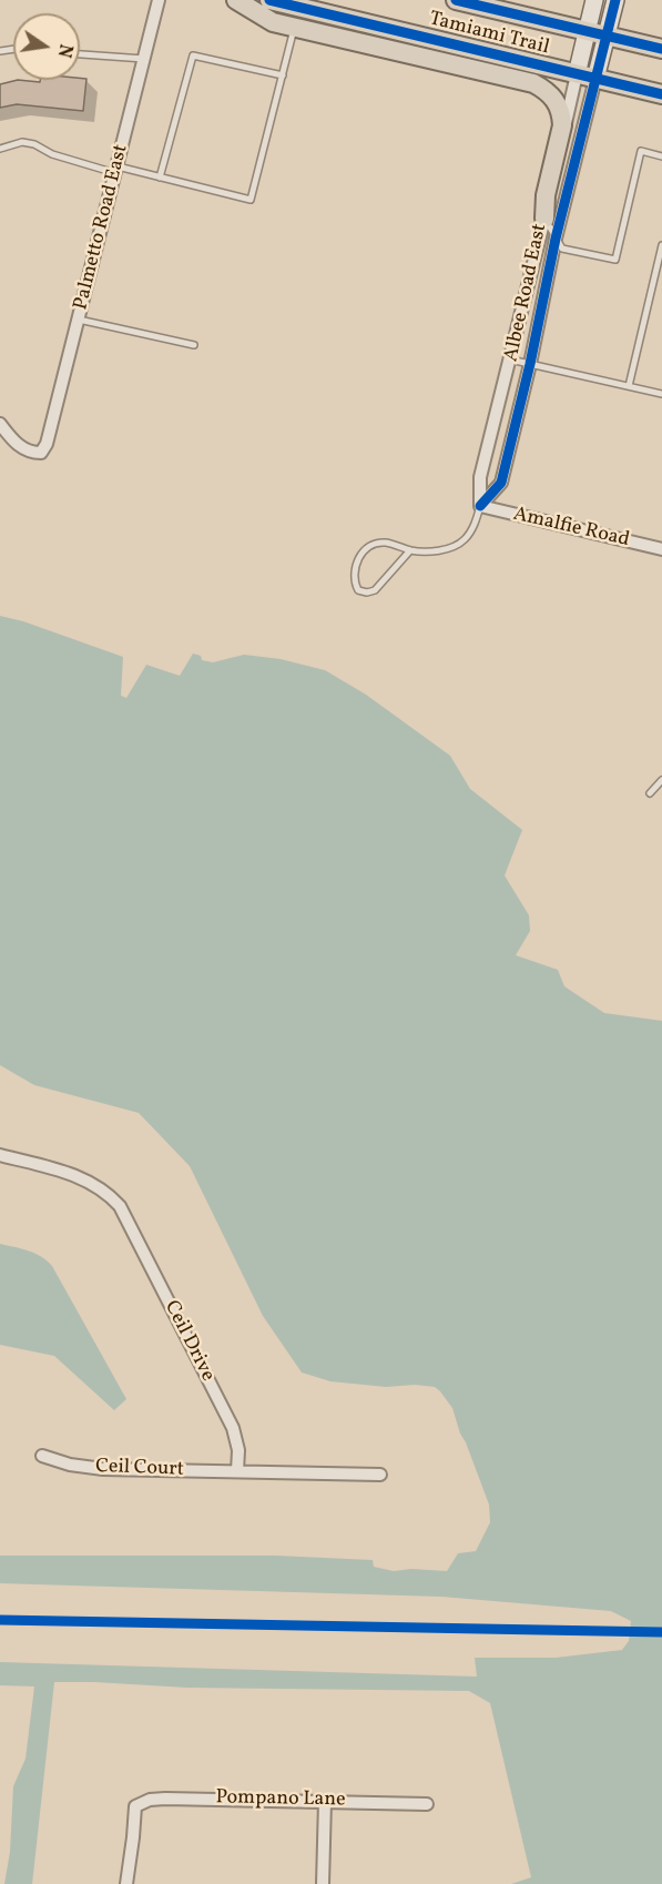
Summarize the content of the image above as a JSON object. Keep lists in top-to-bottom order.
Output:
{
  "streets": {
    "main road": ["Tamiami Trail"],
    "street": [
      "Palmetto Road East",
      "Albee Road East",
      "Amalfie Road",
      "Ceil Drive",
      "Ceil Court",
      "Pompano Lane"
    ]
  },
  "crossings": [
    ["Tamiami Trail", "Albee Road East"],
    ["Albee Road East", "Amalfie Road"],
    ["Ceil Drive", "Ceil Court"]
  ],
  "north": "right"
}
